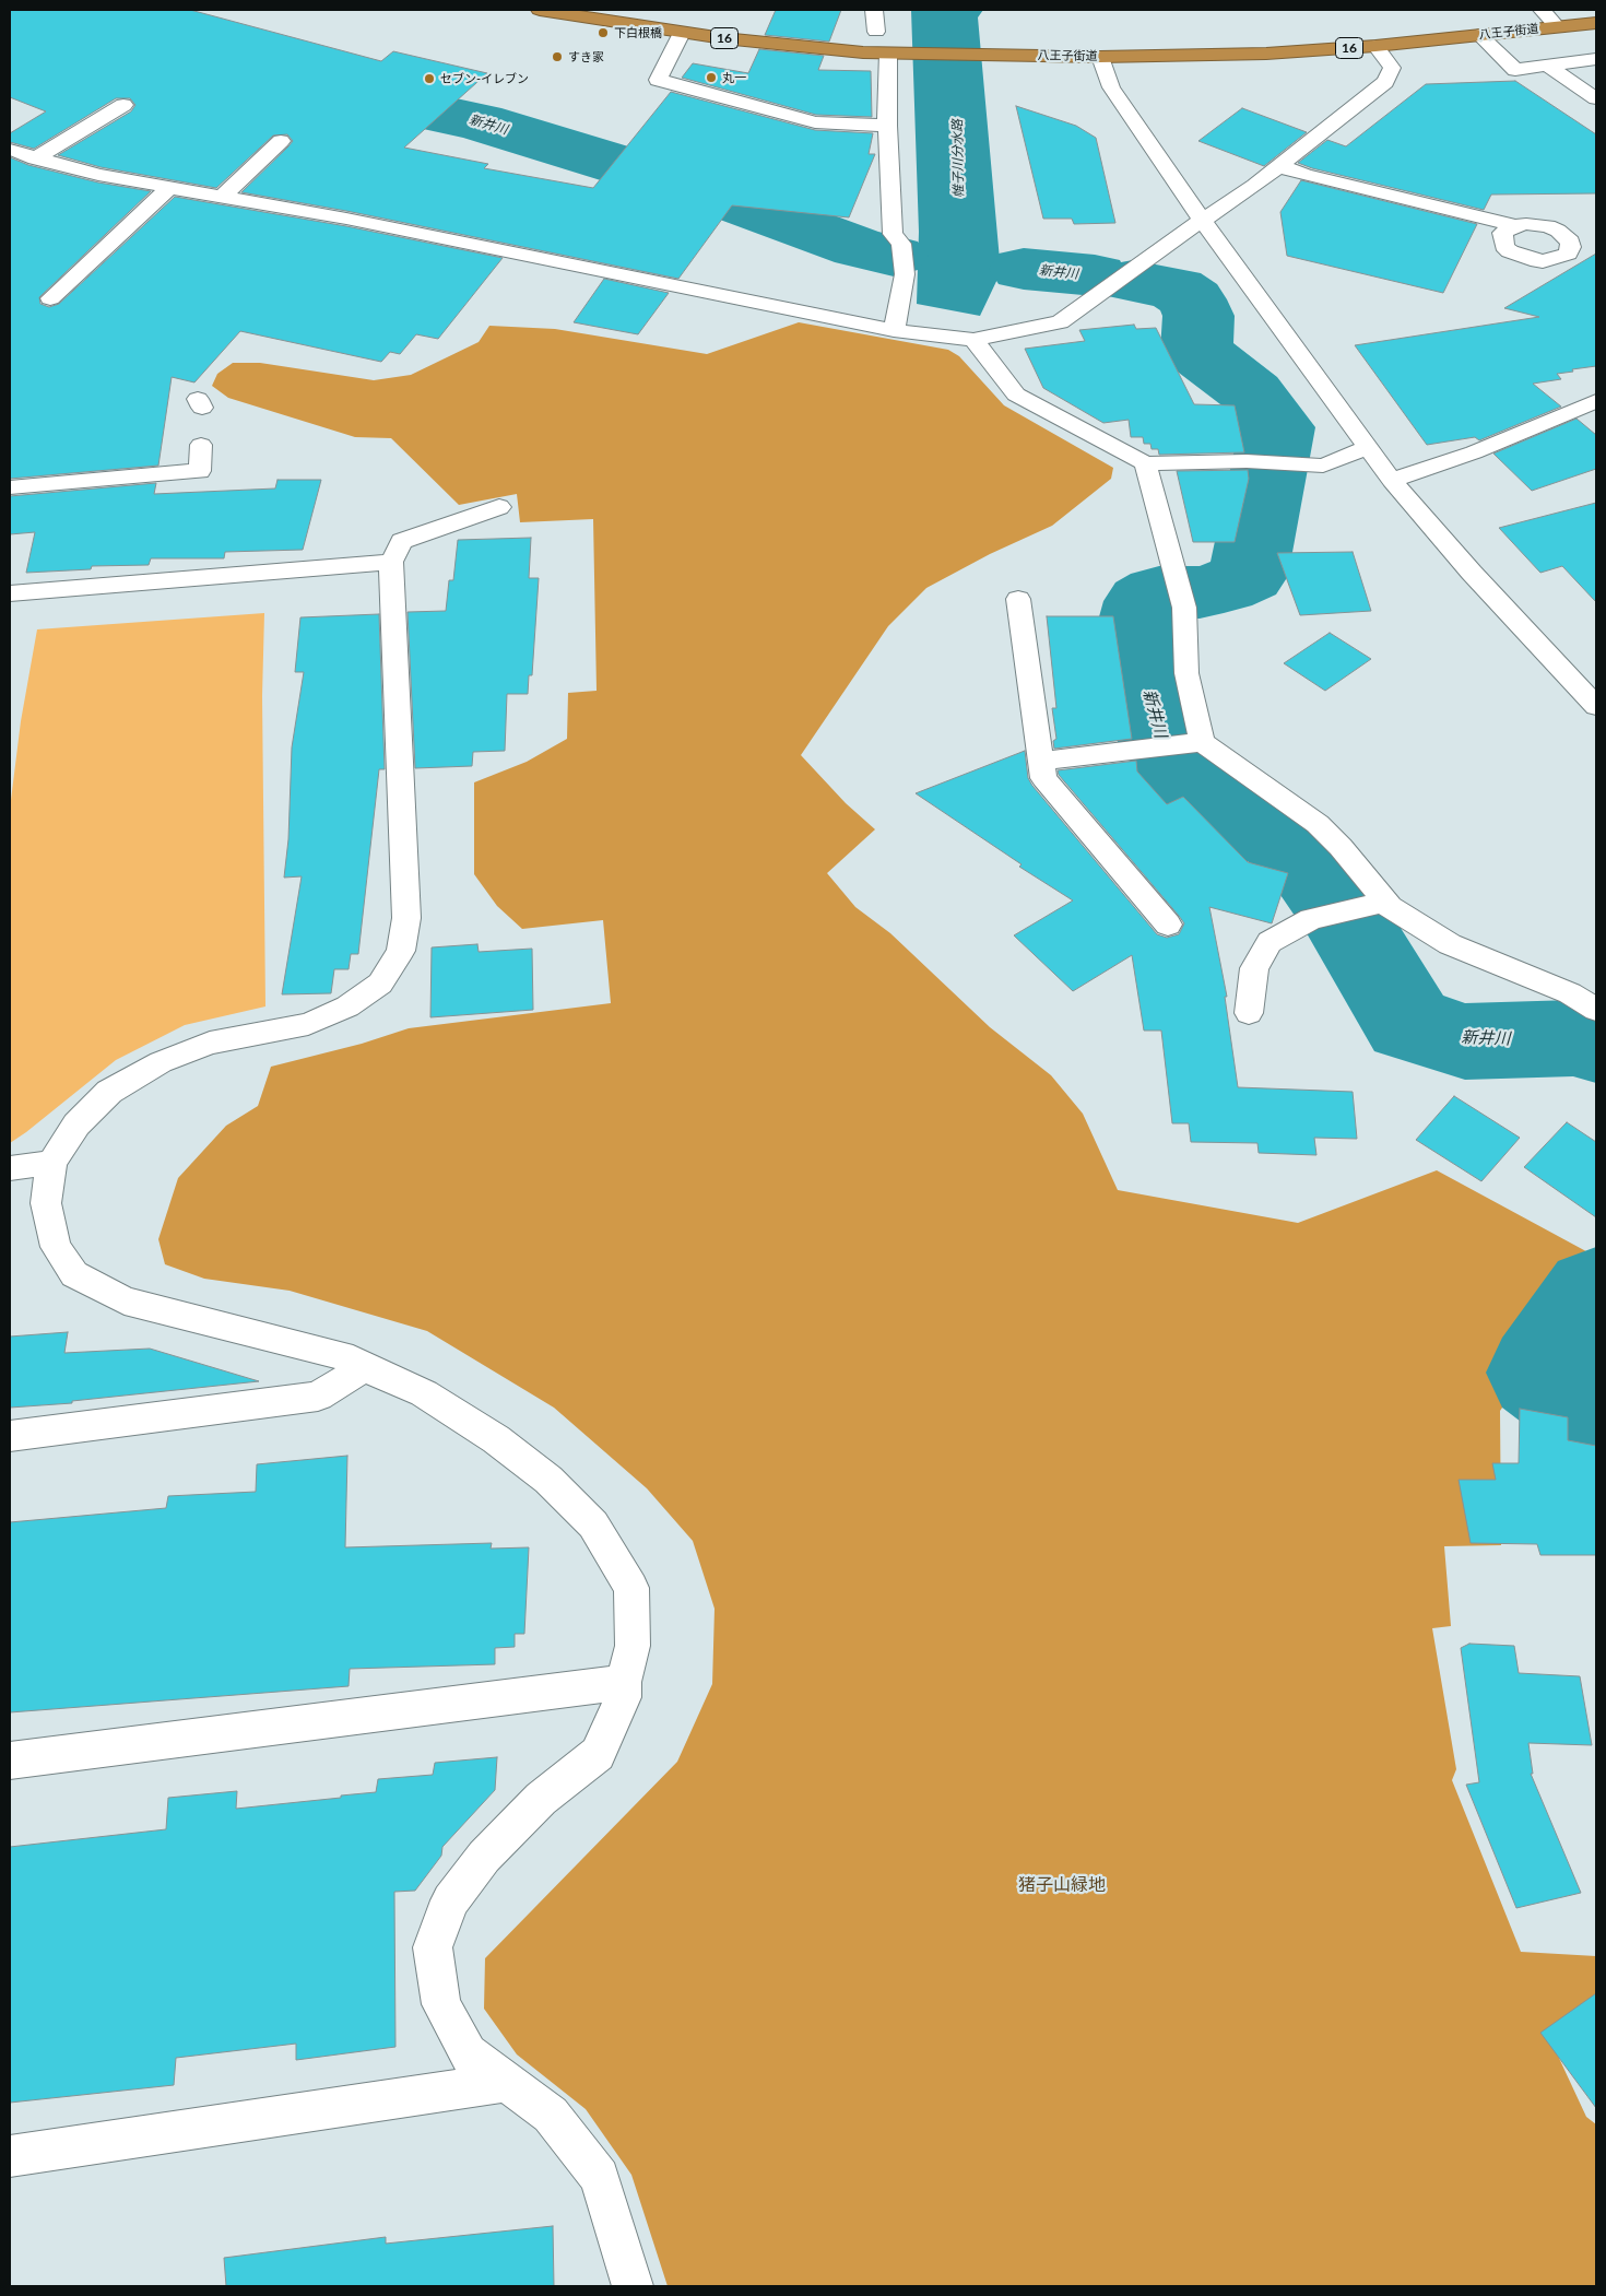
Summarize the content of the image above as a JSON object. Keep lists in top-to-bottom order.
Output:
{
  "streets": {
    "highway": ["八王子街道", "16"]
  },
  "water": ["新井川", "帷子川分水路"],
  "parks": ["猪子山緑地"],
  "places": [
    "下白根橋",
    "すき家",
    "丸一",
    "セブン-イレブン"
  ]
}
